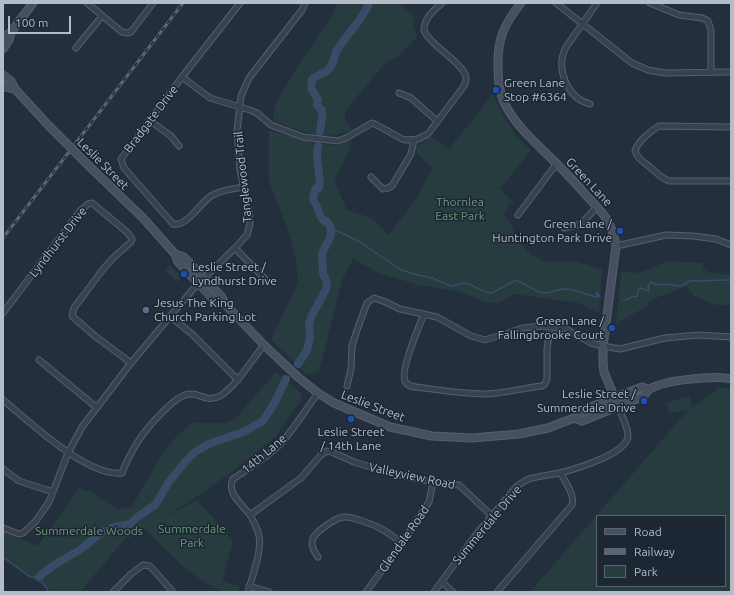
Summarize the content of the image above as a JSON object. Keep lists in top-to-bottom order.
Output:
{
  "streets": {
    "main road": ["Leslie Street", "Green Lane"],
    "street": [
      "Bradgate Drive",
      "Tanglewood Trail",
      "Lyndhurst Drive",
      "14th Lane",
      "Valleyview Road",
      "Summerdale Drive",
      "Glendale Road"
    ]
  },
  "crossings": [
    ["Bradgate Drive", "Tanglewood Trail"],
    ["Leslie Street", "Tanglewood Trail"],
    ["Leslie Street", "Green Lane"],
    ["Leslie Street", "14th Lane"],
    ["Leslie Street", "Summerdale Drive"],
    ["Green Lane", "Summerdale Drive"],
    ["14th Lane", "Valleyview Road"],
    ["Valleyview Road", "Summerdale Drive"],
    ["Valleyview Road", "Glendale Road"]
  ],
  "parks": ["Thornlea East Park", "Summerdale Park", "Summerdale Woods"],
  "places": [
    "Green Lane Stop #6364",
    "Green Lane / Huntington Park Drive",
    "Leslie Street / Lyndhurst Drive",
    "Jesus The King Church Parking Lot",
    "Green Lane / Fallingbrooke Court",
    "Leslie Street / Summerdale Drive",
    "Leslie Street / 14th Lane"
  ],
  "legend": ["Road", "Railway", "Park"],
  "scale_bar": "100 m"
}
